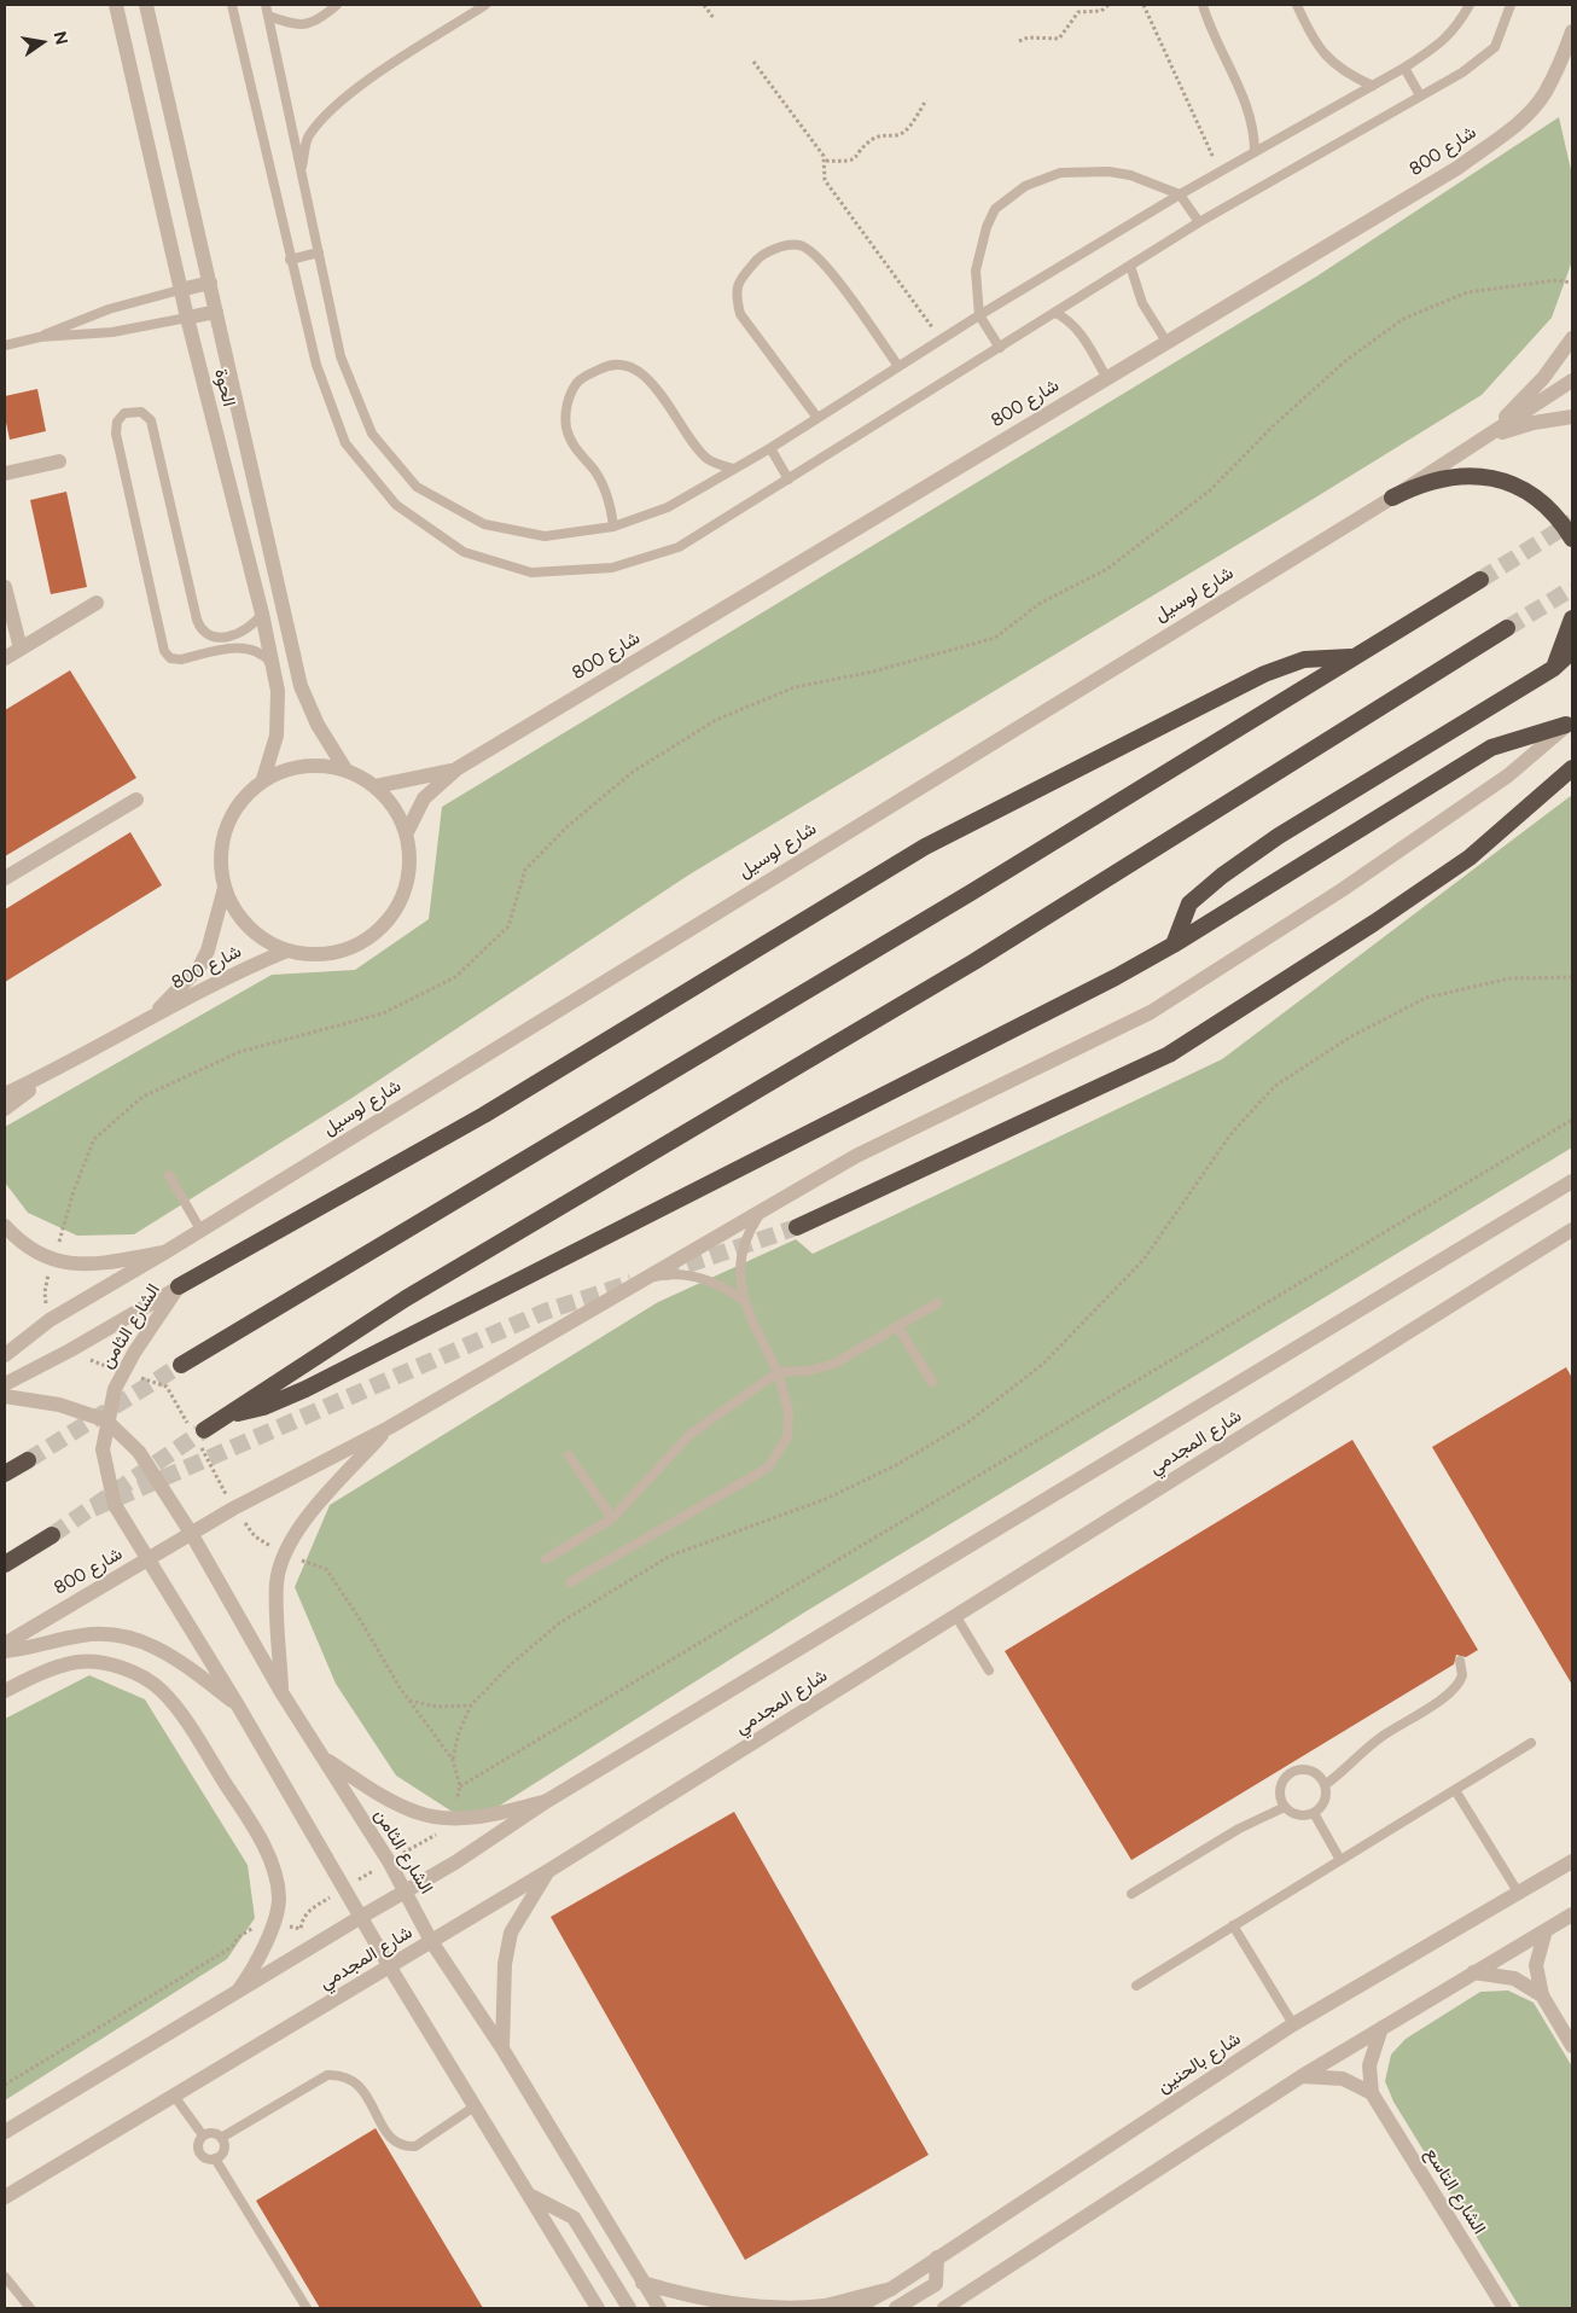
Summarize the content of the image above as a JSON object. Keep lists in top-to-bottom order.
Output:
{
  "streets": {
    "street": [
      "شارع 800",
      "الحوة",
      "شارع لوسيل",
      "الشارع الثامن",
      "شارع المجدمي",
      "شارع بالحنين",
      "الشارع التاسع"
    ]
  },
  "crossings": [
    ["شارع 800", "الحوة"],
    ["شارع 800", "الشارع الثامن"],
    ["الشارع الثامن", "شارع المجدمي"]
  ],
  "north": "right"
}
